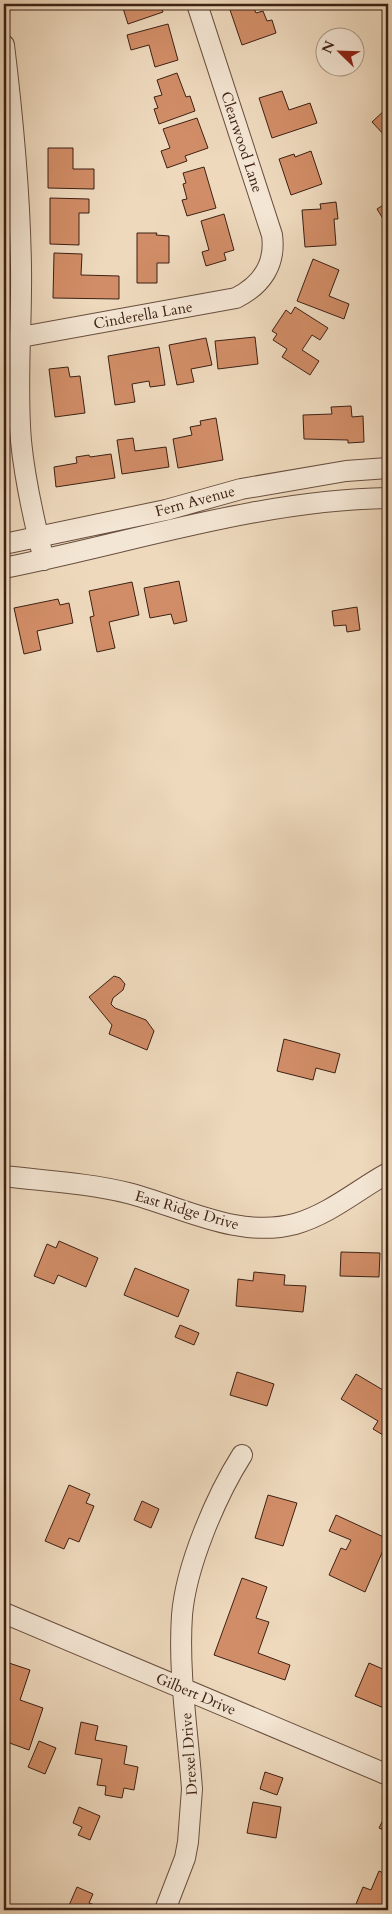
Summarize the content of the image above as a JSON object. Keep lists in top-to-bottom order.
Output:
{
  "streets": {
    "street": [
      "Clearwood Lane",
      "Cinderella Lane",
      "Fern Avenue",
      "East Ridge Drive",
      "Gilbert Drive",
      "Drexel Drive"
    ]
  },
  "crossings": [
    ["Clearwood Lane", "Cinderella Lane"],
    ["Gilbert Drive", "Drexel Drive"]
  ],
  "north": "top left"
}
